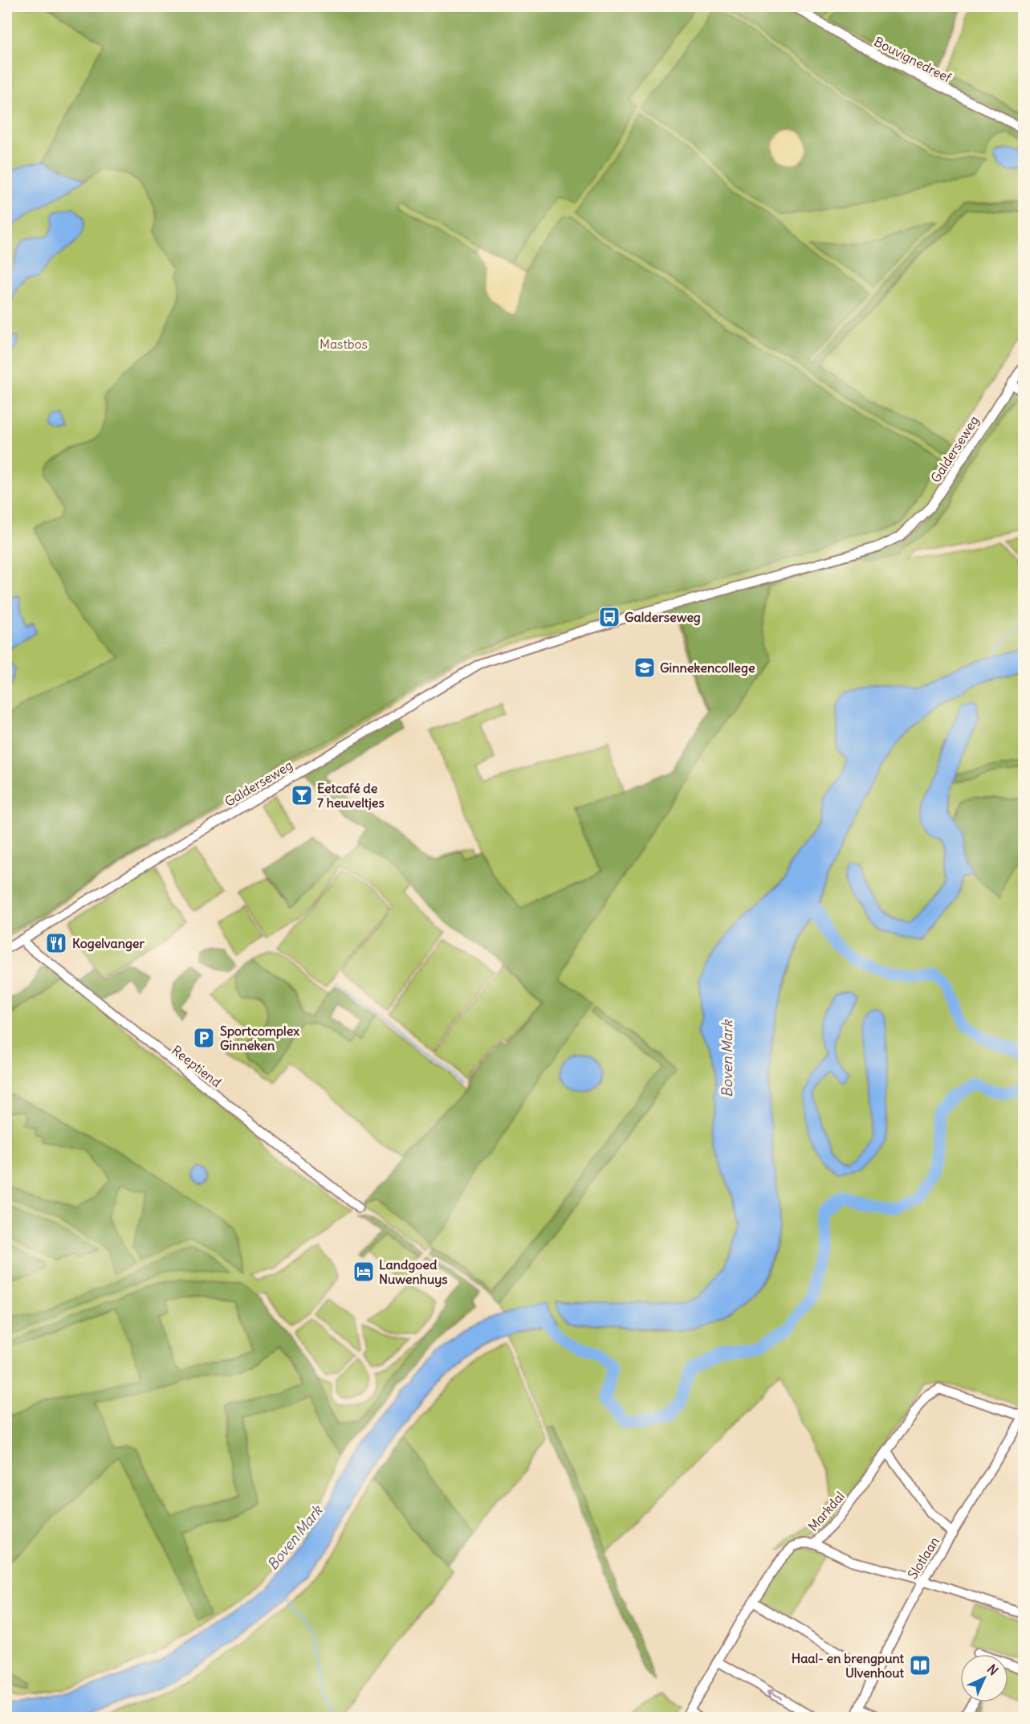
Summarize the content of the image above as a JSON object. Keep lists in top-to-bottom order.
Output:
{
  "streets": {
    "street": [
      "Bouvignedreef",
      "Galderseweg",
      "Reeptiend",
      "Markdal",
      "Slotlaan"
    ]
  },
  "crossings": [
    ["Galderseweg", "Reeptiend"],
    ["Markdal", "Slotlaan"]
  ],
  "water": ["Boven Mark"],
  "parks": ["Mastbos"],
  "places": {
    "bus stop": ["Galderseweg"],
    "school or university": ["Ginnekencollege"],
    "bar": ["Eetcafé de 7 heuveltjes"],
    "restaurant": ["Kogelvanger"],
    "parking": ["Sportcomplex Ginneken"],
    "hotel": ["Landgoed Nuwenhuys"],
    "library": ["Haal- en brengpunt Ulvenhout"]
  },
  "north": "top right"
}
